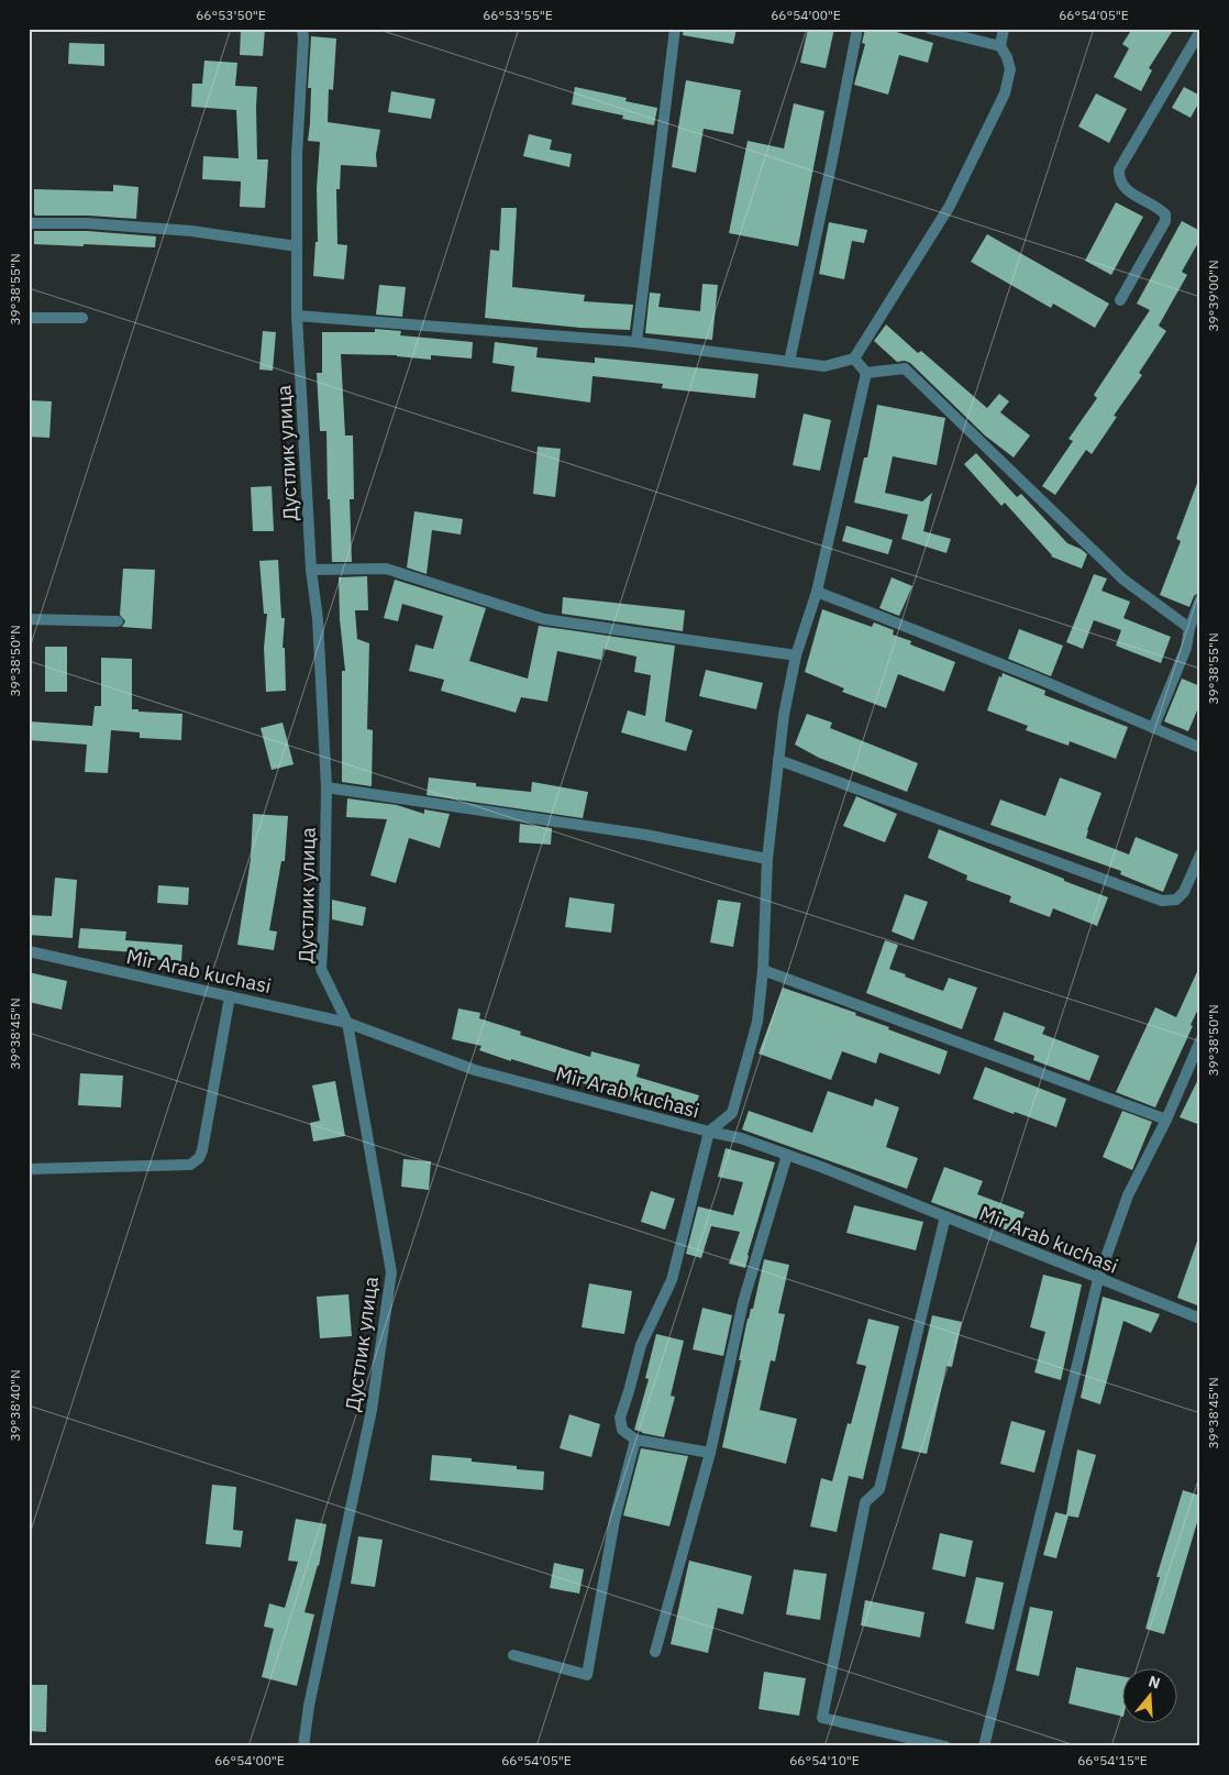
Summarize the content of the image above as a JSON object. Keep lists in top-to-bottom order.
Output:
{
  "streets": {
    "street": ["Дустлик улица", "Mir Arab kuchasi"]
  },
  "crossings": [
    ["Дустлик улица", "Mir Arab kuchasi"]
  ],
  "north": "top",
  "coordinates": [
    "66°53'50\"E",
    "66°53'55\"E",
    "66°54'00\"E",
    "66°54'05\"E",
    "39°38'55\"N",
    "39°39'00\"N",
    "39°38'50\"N",
    "39°38'45\"N",
    "39°38'40\"N",
    "66°54'10\"E",
    "66°54'15\"E"
  ]
}
